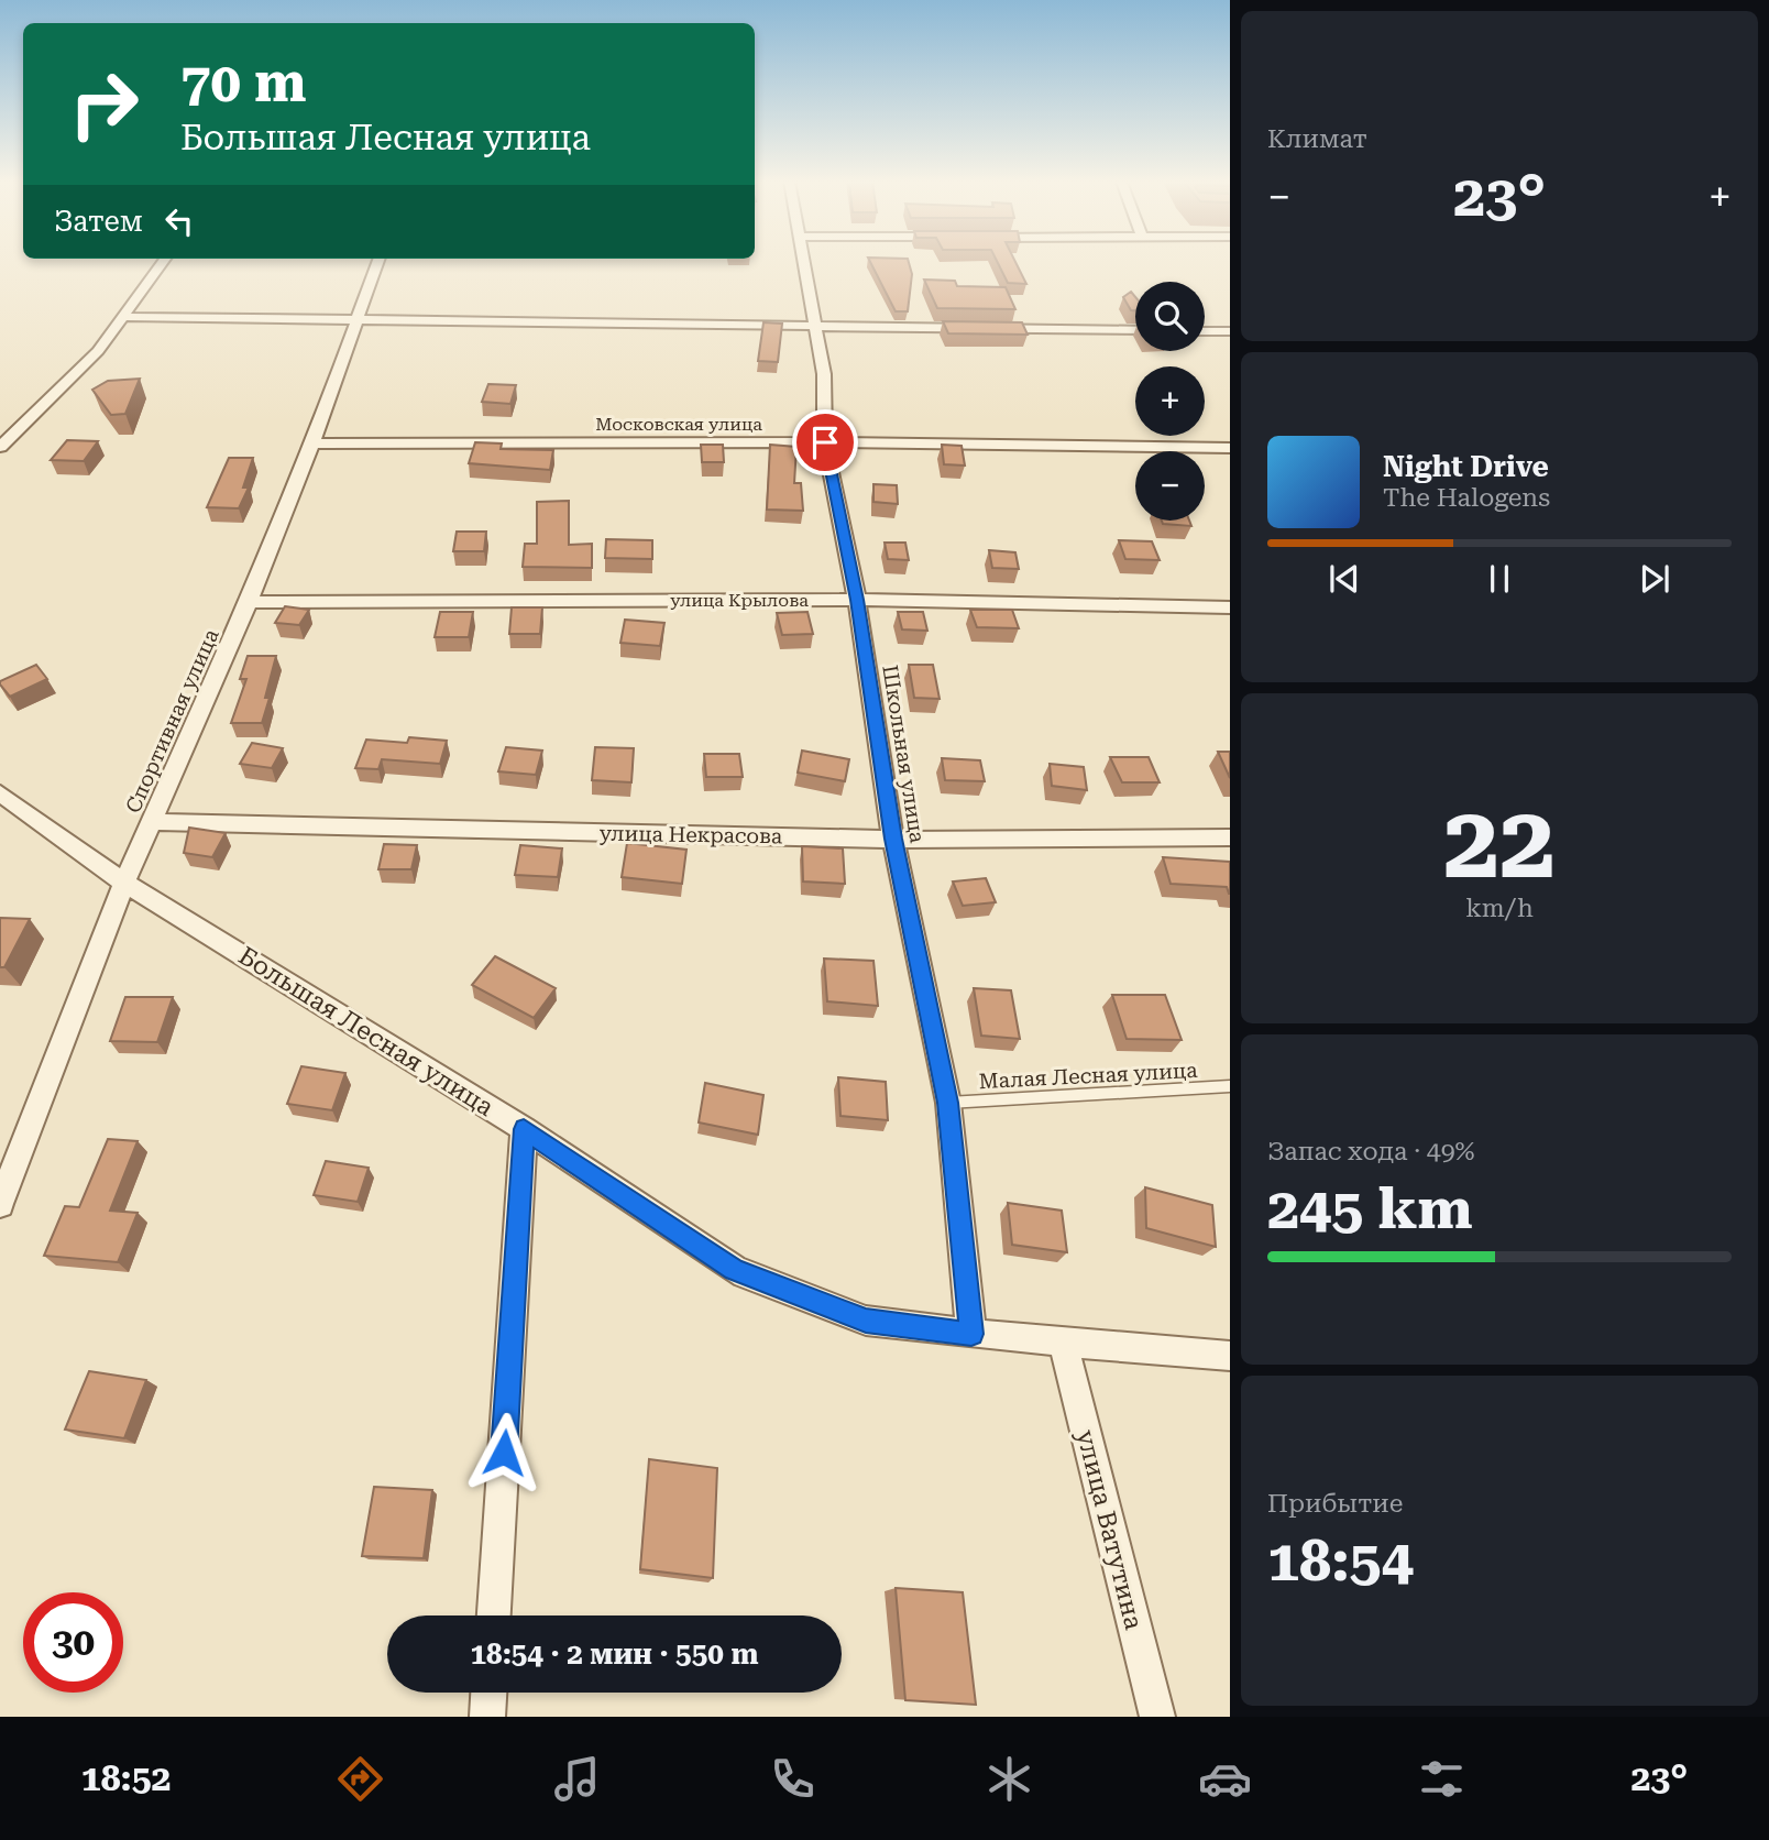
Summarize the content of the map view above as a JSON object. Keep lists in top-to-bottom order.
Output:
{
  "streets": {
    "street": [
      "Московская улица",
      "улица Крылова",
      "Спортивная улица",
      "Школьная улица",
      "улица Некрасова",
      "Большая Лесная улица",
      "улица Ватутина"
    ],
    "lane": ["Малая Лесная улица"]
  },
  "crossings": [
    ["Московская улица", "Спортивная улица"],
    ["Московская улица", "Школьная улица"],
    ["улица Крылова", "Спортивная улица"],
    ["улица Крылова", "Школьная улица"],
    ["Спортивная улица", "улица Некрасова"],
    ["Спортивная улица", "Большая Лесная улица"],
    ["Школьная улица", "улица Некрасова"],
    ["Школьная улица", "Большая Лесная улица"],
    ["Школьная улица", "Малая Лесная улица"],
    ["Большая Лесная улица", "улица Ватутина"]
  ],
  "page": {
    "tile": [
      "Климат",
      ["22", "km/h"],
      ["Запас хода · 49%", "245 km"],
      ["Прибытие", "18:54"]
    ],
    "turn": ["70 m", "Большая Лесная улица"],
    "heat": ["−", "23°", "+"],
    "then": "Затем",
    "map_buttons": ["+", "−"],
    "song": ["Night Drive", "The Halogens"],
    "limit": "30",
    "trip": "18:54 · 2 мин · 550 m",
    "tabs": ["18:52", "23°"]
  }
}
